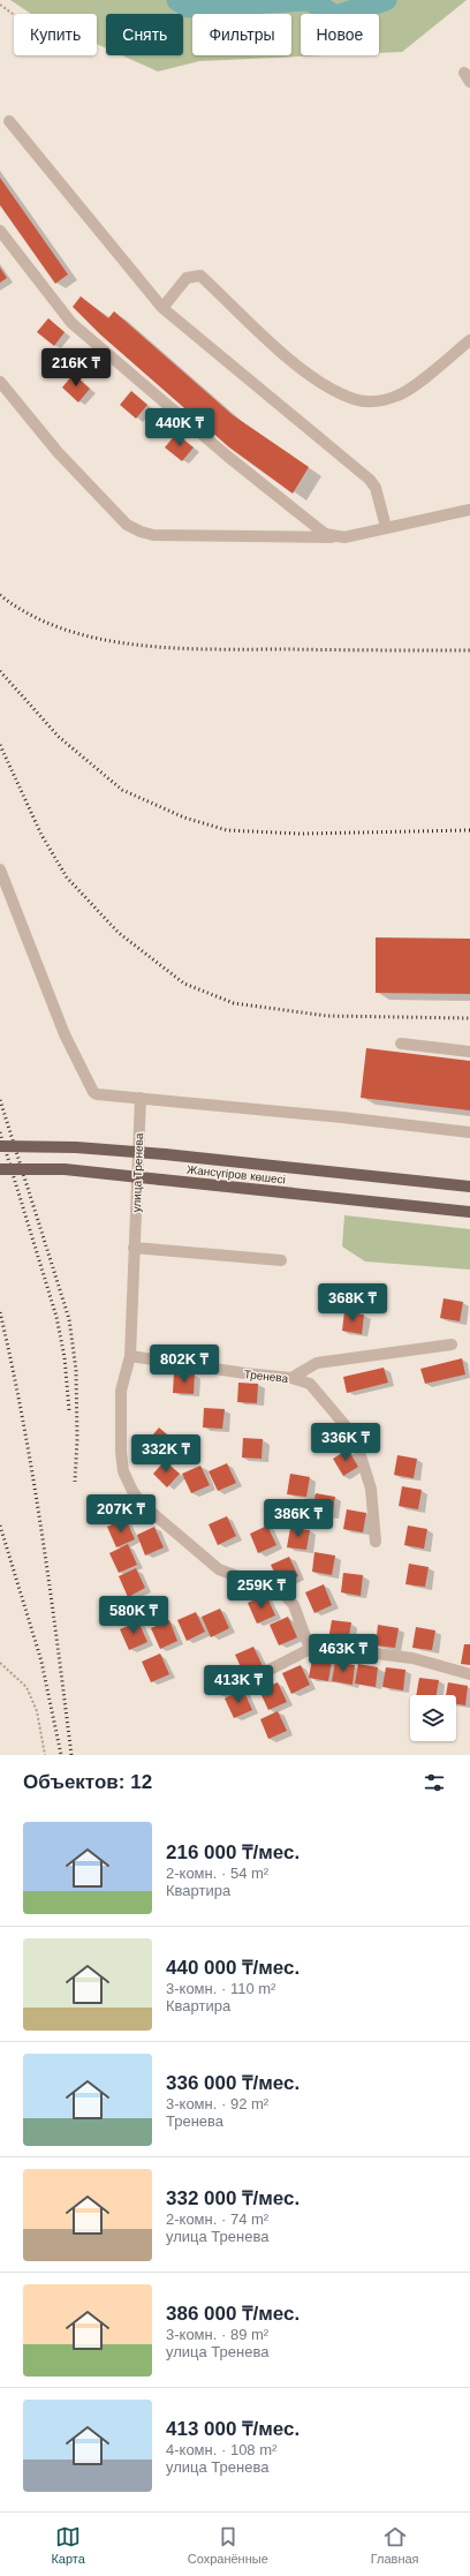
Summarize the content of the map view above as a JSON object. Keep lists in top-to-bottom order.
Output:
{
  "streets": {
    "main road": ["Жансүгіров көшесі"],
    "street": ["улица Тренева", "Тренева"]
  },
  "crossings": [
    ["улица Тренева", "Тренева"]
  ],
  "page": {
    "chip": [
      "Купить",
      "Снять",
      "Фильтры",
      "Новое"
    ],
    "price": [
      "216K ₸",
      "440K ₸",
      "368K ₸",
      "802K ₸",
      "336K ₸",
      "332K ₸",
      "207K ₸",
      "386K ₸",
      "259K ₸",
      "580K ₸",
      "463K ₸",
      "413K ₸"
    ],
    "heading": "Объектов: 12",
    "list": [
      {
        "name": "216 000 ₸/мес.",
        "note": "2-комн. · 54 m² · Квартира"
      },
      {
        "name": "440 000 ₸/мес.",
        "note": "3-комн. · 110 m² · Квартира"
      },
      {
        "name": "336 000 ₸/мес.",
        "note": "3-комн. · 92 m² · Тренева"
      },
      {
        "name": "332 000 ₸/мес.",
        "note": "2-комн. · 74 m² · улица Тренева"
      },
      {
        "name": "386 000 ₸/мес.",
        "note": "3-комн. · 89 m² · улица Тренева"
      },
      {
        "name": "413 000 ₸/мес.",
        "note": "4-комн. · 108 m² · улица Тренева"
      }
    ],
    "tabs": ["Карта", "Сохранённые", "Главная"]
  }
}
